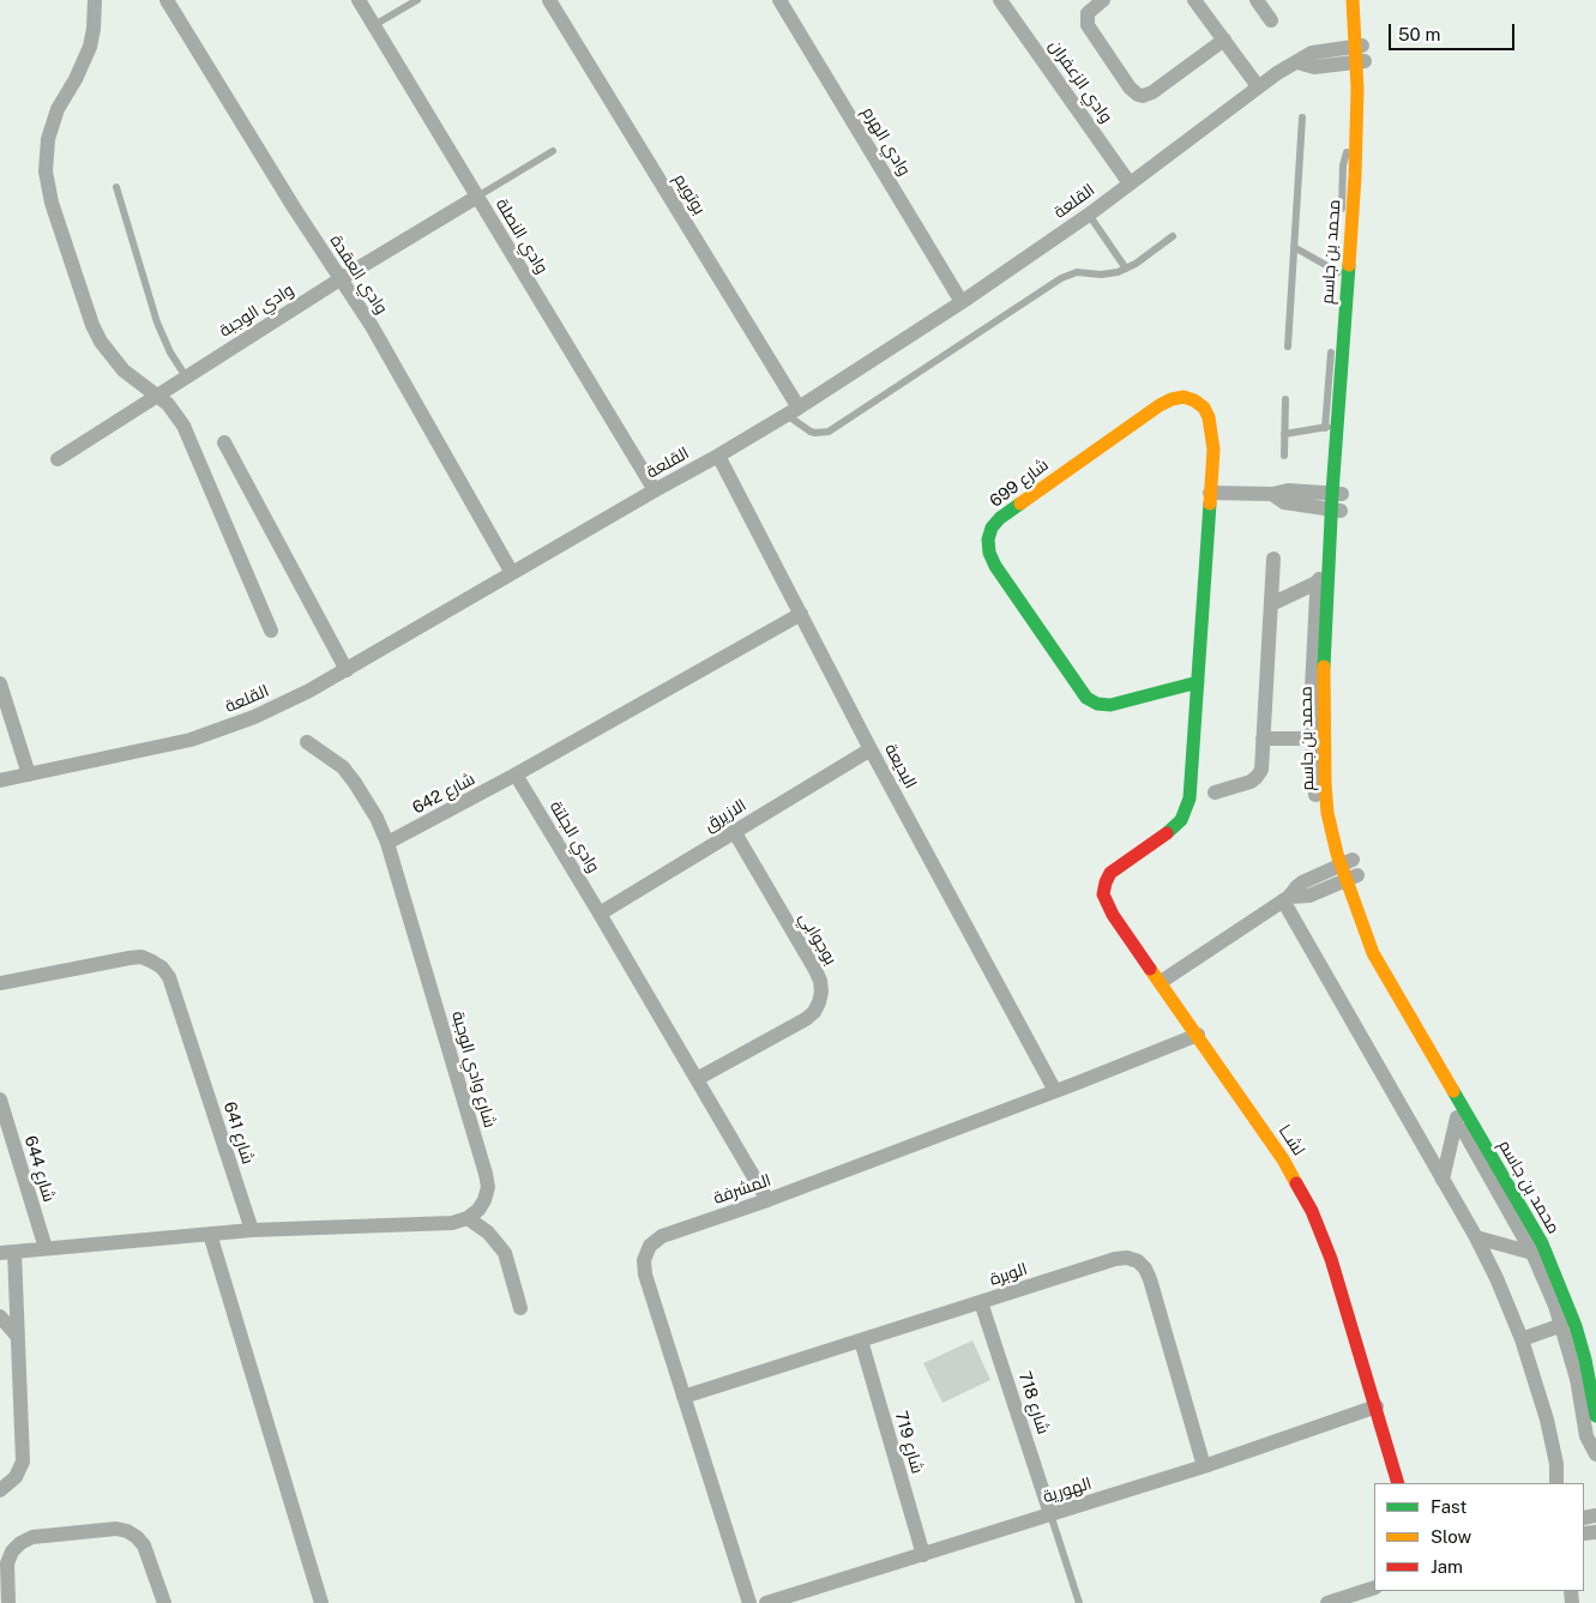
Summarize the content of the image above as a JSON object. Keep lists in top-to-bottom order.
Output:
{
  "streets": {
    "street": [
      "وادي الزعفران",
      "وادي الهرم",
      "بوتويم",
      "القلعة",
      "وادي النصلة",
      "محمد بن جاسم",
      "وادي العقدة",
      "وادي الوجبة",
      "شارع 699",
      "البديعة",
      "شارع 642",
      "الازيرق",
      "وادي الجلتة",
      "بوجوابي",
      "شارع وادي الوجبة",
      "شارع 641",
      "لشــا",
      "شارع 644",
      "المشرفة",
      "الوبرة",
      "شارع 718",
      "شارع 719",
      "الهورية"
    ]
  },
  "crossings": [
    ["وادي الزعفران", "القلعة"],
    ["وادي الهرم", "القلعة"],
    ["بوتويم", "القلعة"],
    ["القلعة", "وادي النصلة"],
    ["القلعة", "محمد بن جاسم"],
    ["القلعة", "وادي العقدة"],
    ["القلعة", "البديعة"],
    ["وادي النصلة", "وادي الوجبة"],
    ["وادي العقدة", "وادي الوجبة"],
    ["شارع 699", "لشــا"],
    ["البديعة", "الازيرق"],
    ["البديعة", "المشرفة"],
    ["شارع 642", "وادي الجلتة"],
    ["شارع 642", "شارع وادي الوجبة"],
    ["الازيرق", "وادي الجلتة"],
    ["الازيرق", "بوجوابي"],
    ["وادي الجلتة", "بوجوابي"],
    ["وادي الجلتة", "المشرفة"],
    ["لشــا", "المشرفة"],
    ["لشــا", "الهورية"],
    ["المشرفة", "الوبرة"],
    ["الوبرة", "شارع 718"],
    ["الوبرة", "شارع 719"],
    ["الوبرة", "الهورية"],
    ["شارع 718", "الهورية"],
    ["شارع 719", "الهورية"]
  ],
  "legend": ["Fast", "Slow", "Jam"],
  "scale_bar": "50 m"
}
